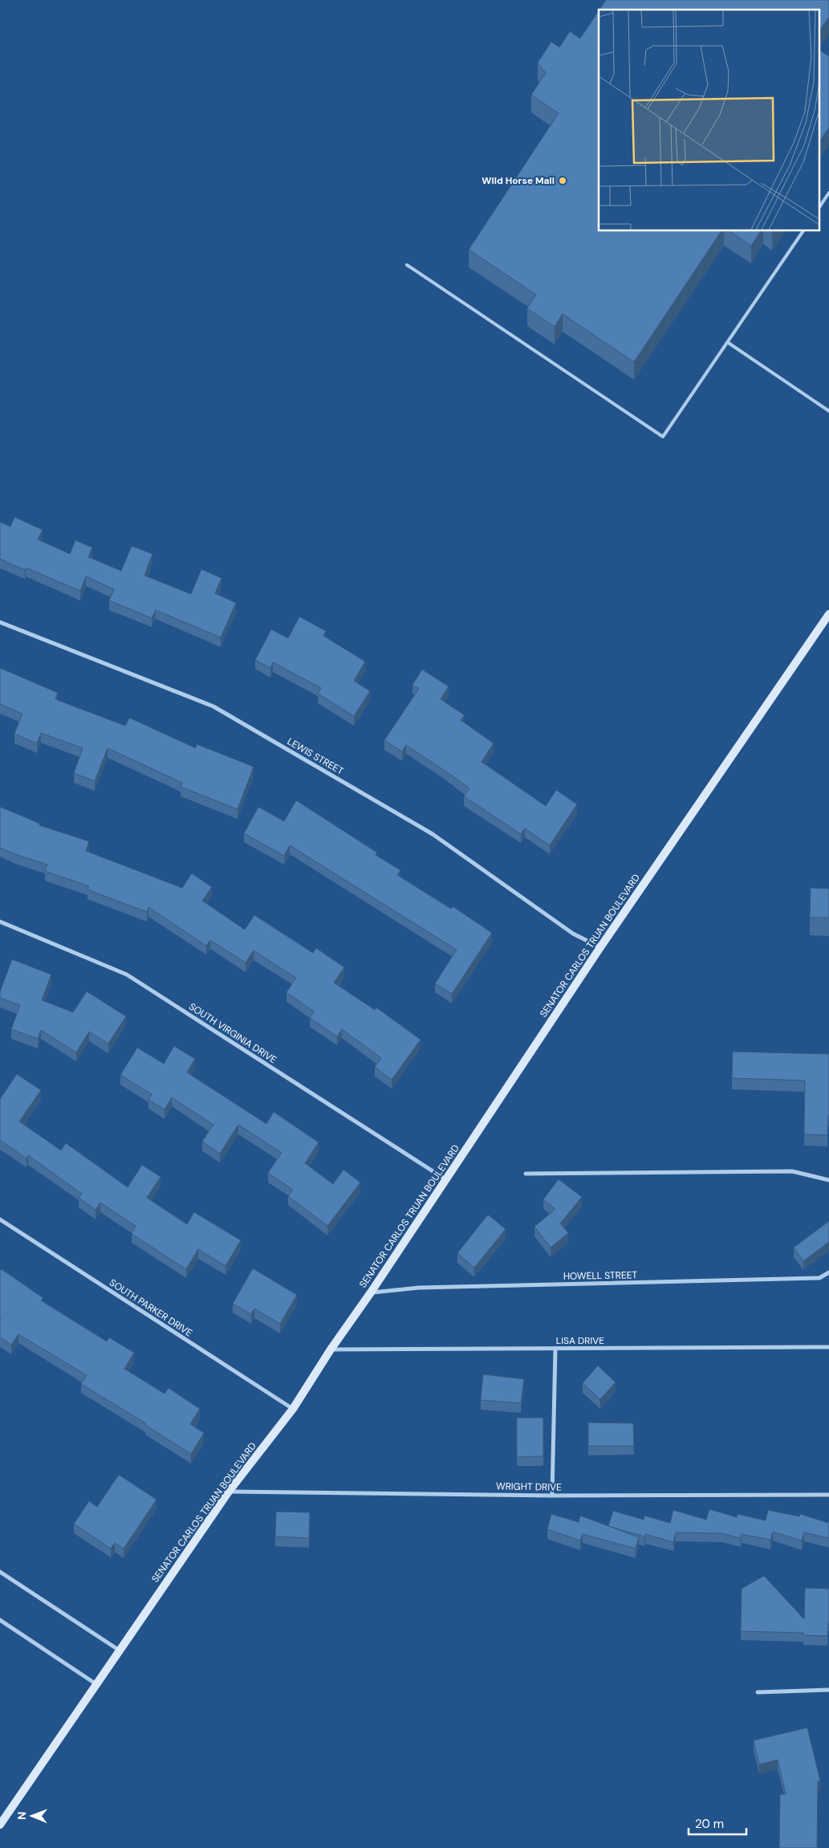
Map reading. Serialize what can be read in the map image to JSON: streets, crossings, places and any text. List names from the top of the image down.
{
  "streets": {
    "main road": ["SENATOR CARLOS TRUAN BOULEVARD"],
    "street": [
      "LEWIS STREET",
      "SOUTH VIRGINIA DRIVE",
      "HOWELL STREET",
      "SOUTH PARKER DRIVE",
      "LISA DRIVE",
      "WRIGHT DRIVE"
    ]
  },
  "crossings": [
    ["LEWIS STREET", "SENATOR CARLOS TRUAN BOULEVARD"],
    ["SENATOR CARLOS TRUAN BOULEVARD", "SOUTH VIRGINIA DRIVE"],
    ["SENATOR CARLOS TRUAN BOULEVARD", "HOWELL STREET"],
    ["SENATOR CARLOS TRUAN BOULEVARD", "SOUTH PARKER DRIVE"],
    ["SENATOR CARLOS TRUAN BOULEVARD", "LISA DRIVE"],
    ["SENATOR CARLOS TRUAN BOULEVARD", "WRIGHT DRIVE"]
  ],
  "places": ["Wild Horse Mall"],
  "scale_bar": "20 m",
  "north": "left"
}
